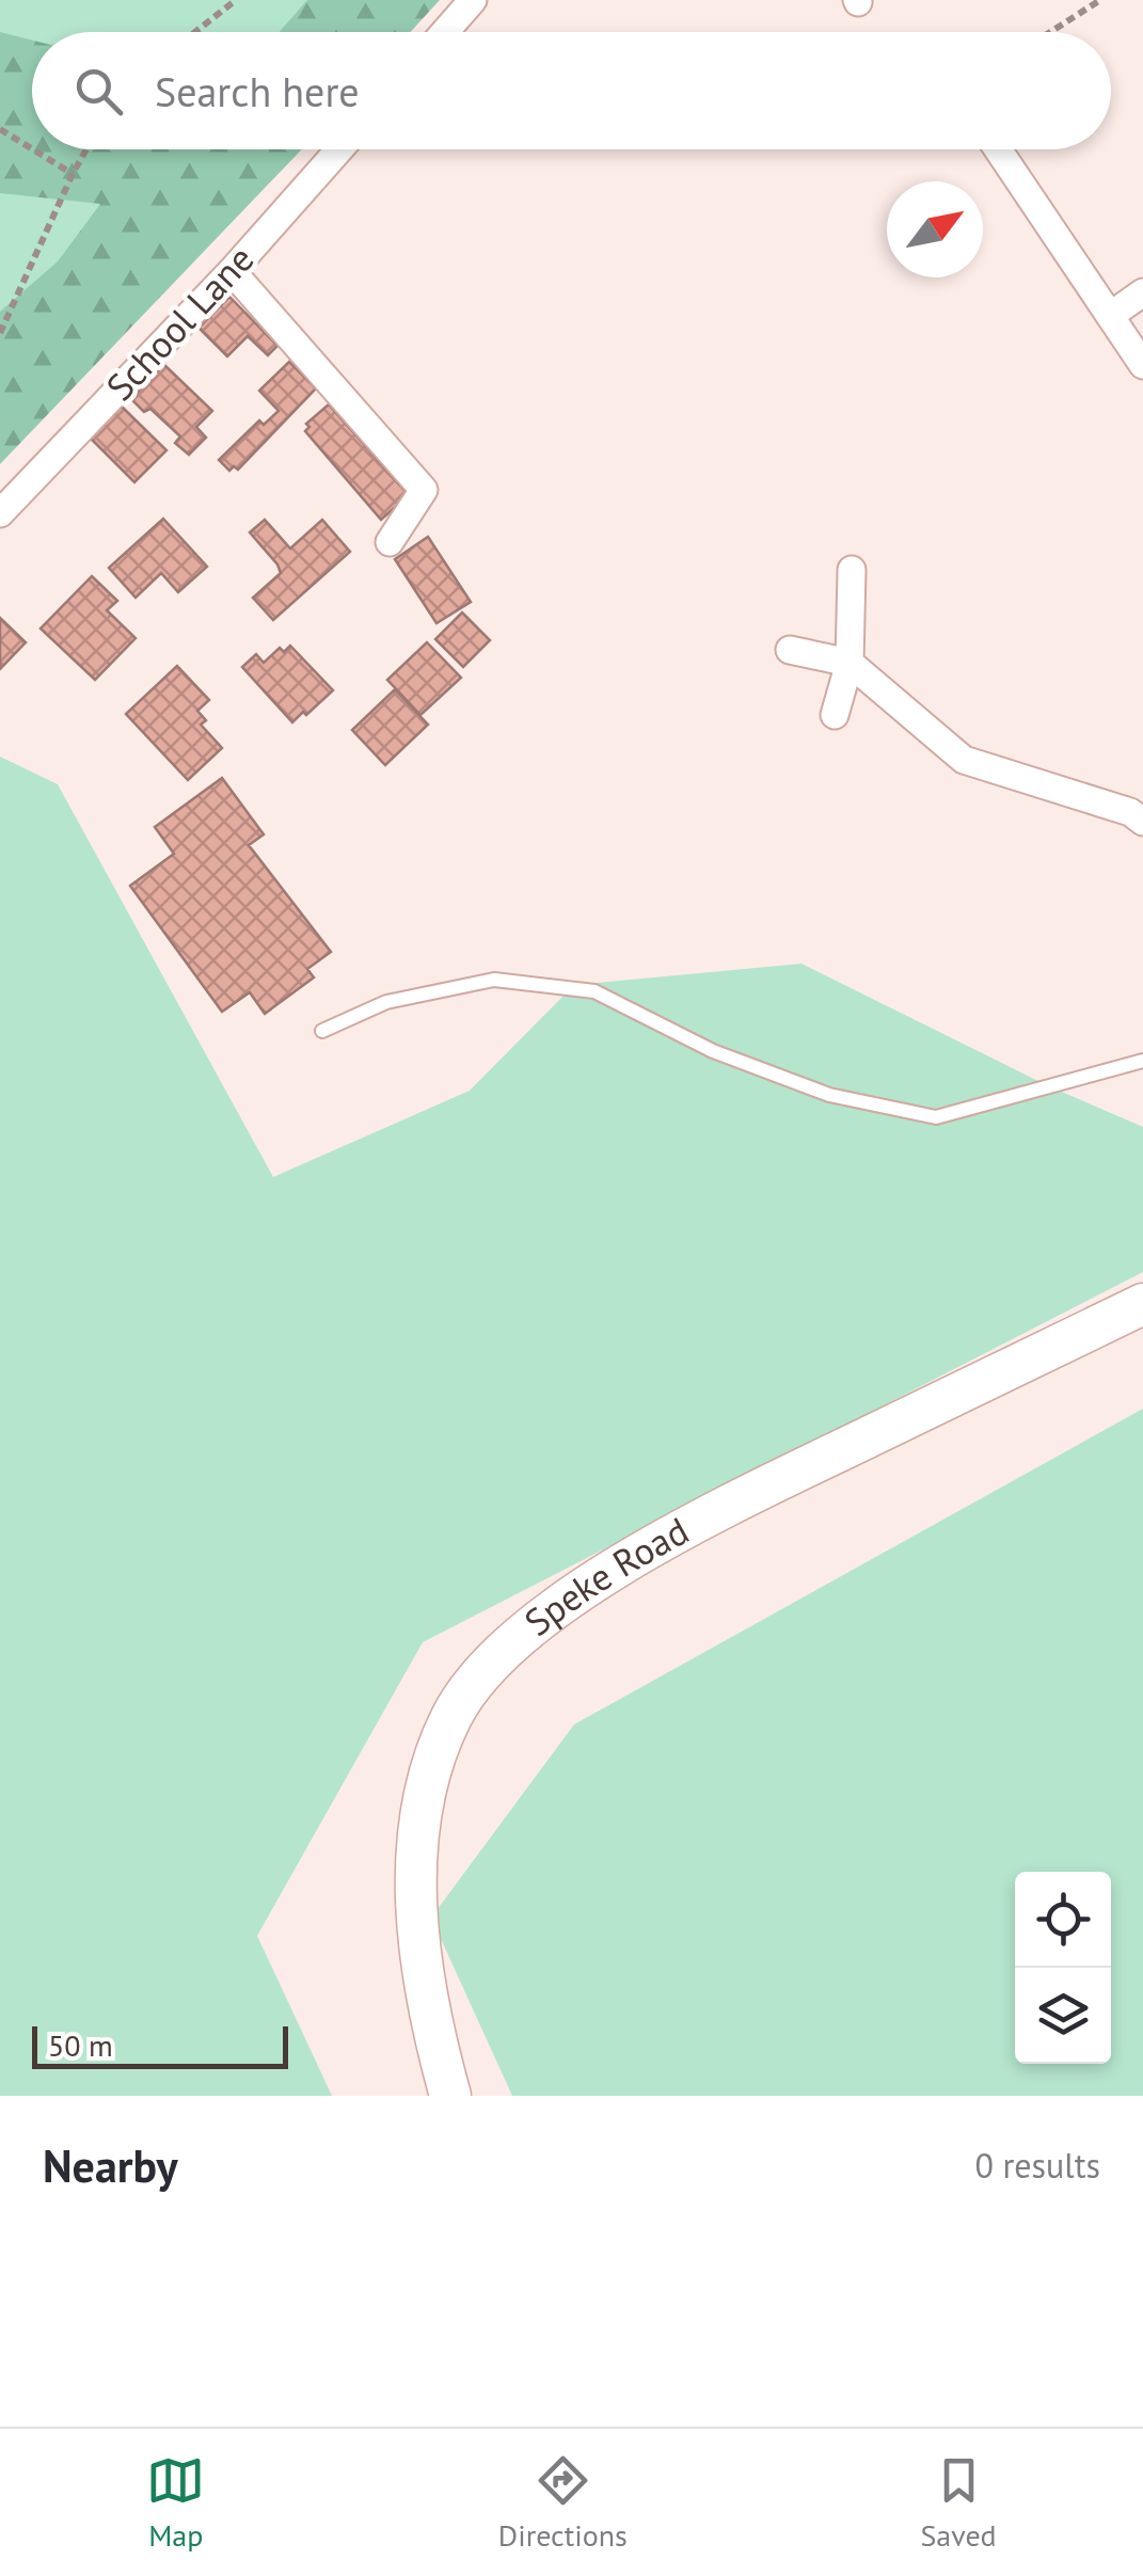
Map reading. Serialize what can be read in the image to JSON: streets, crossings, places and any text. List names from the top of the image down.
{
  "streets": {
    "street": ["School Lane", "Speke Road"]
  },
  "scale_bar": "50 m",
  "north": "top right",
  "page": {
    "search": "Search here",
    "scale": "50 m",
    "heading": ["Nearby", "0 results"],
    "nav": ["Map", "Directions", "Saved"]
  }
}
